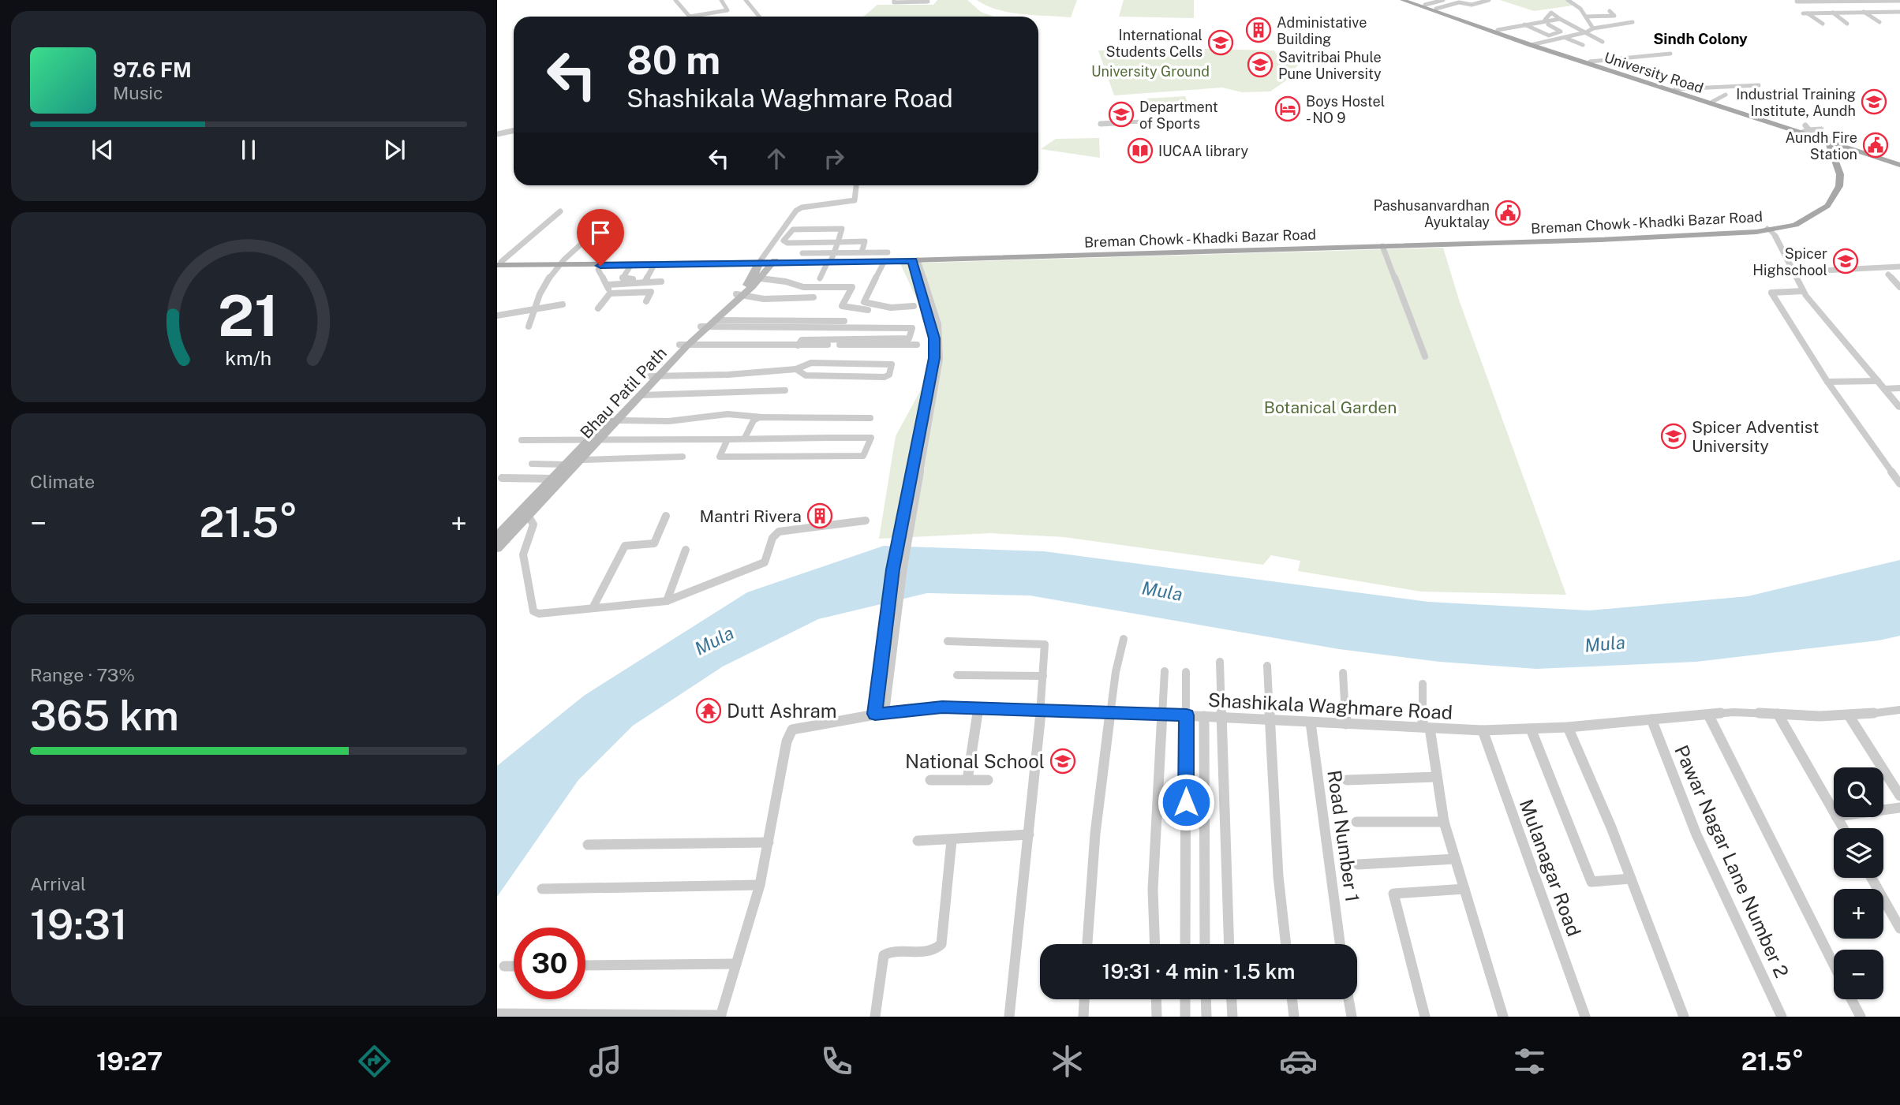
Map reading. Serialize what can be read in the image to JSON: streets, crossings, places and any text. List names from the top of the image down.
{
  "streets": {
    "main road": ["University Road", "Breman Chowk - Khadki Bazar Road", "Bhau Patil Path"],
    "street": [
      "Shashikala Waghmare Road",
      "Road Number 1",
      "Pawar Nagar Lane Number 2",
      "Mulanagar Road"
    ]
  },
  "crossings": [
    ["Breman Chowk - Khadki Bazar Road", "Bhau Patil Path"],
    ["Shashikala Waghmare Road", "Road Number 1"],
    ["Shashikala Waghmare Road", "Pawar Nagar Lane Number 2"],
    ["Shashikala Waghmare Road", "Mulanagar Road"]
  ],
  "districts": ["Sindh Colony"],
  "water": ["Mula"],
  "parks": ["University Ground", "Botanical Garden"],
  "places": {
    "building": ["Administative Building", "Mantri Rivera"],
    "school or university": [
      "International Students Cells",
      "Savitribai Phule Pune University",
      "Industrial Training Institute, Aundh",
      "Department of Sports",
      "Spicer Highschool",
      "Spicer Adventist University",
      "National School"
    ],
    "hotel": ["Boys Hostel - NO 9"],
    "public building": ["Aundh Fire Station", "Pashusanvardhan Ayuktalay"],
    "library": ["IUCAA library"],
    "temple": ["Dutt Ashram"]
  },
  "page": {
    "turn": ["80 m", "Shashikala Waghmare Road"],
    "song": ["97.6 FM", "Music"],
    "tile": [
      "Climate",
      ["Range · 73%", "365 km"],
      ["Arrival", "19:31"]
    ],
    "heat": ["−", "21.5°", "+"],
    "map_buttons": ["+", "−"],
    "limit": "30",
    "trip": "19:31 · 4 min · 1.5 km",
    "tabs": ["19:27", "21.5°"],
    "gauge": ["21", "km/h"]
  }
}
